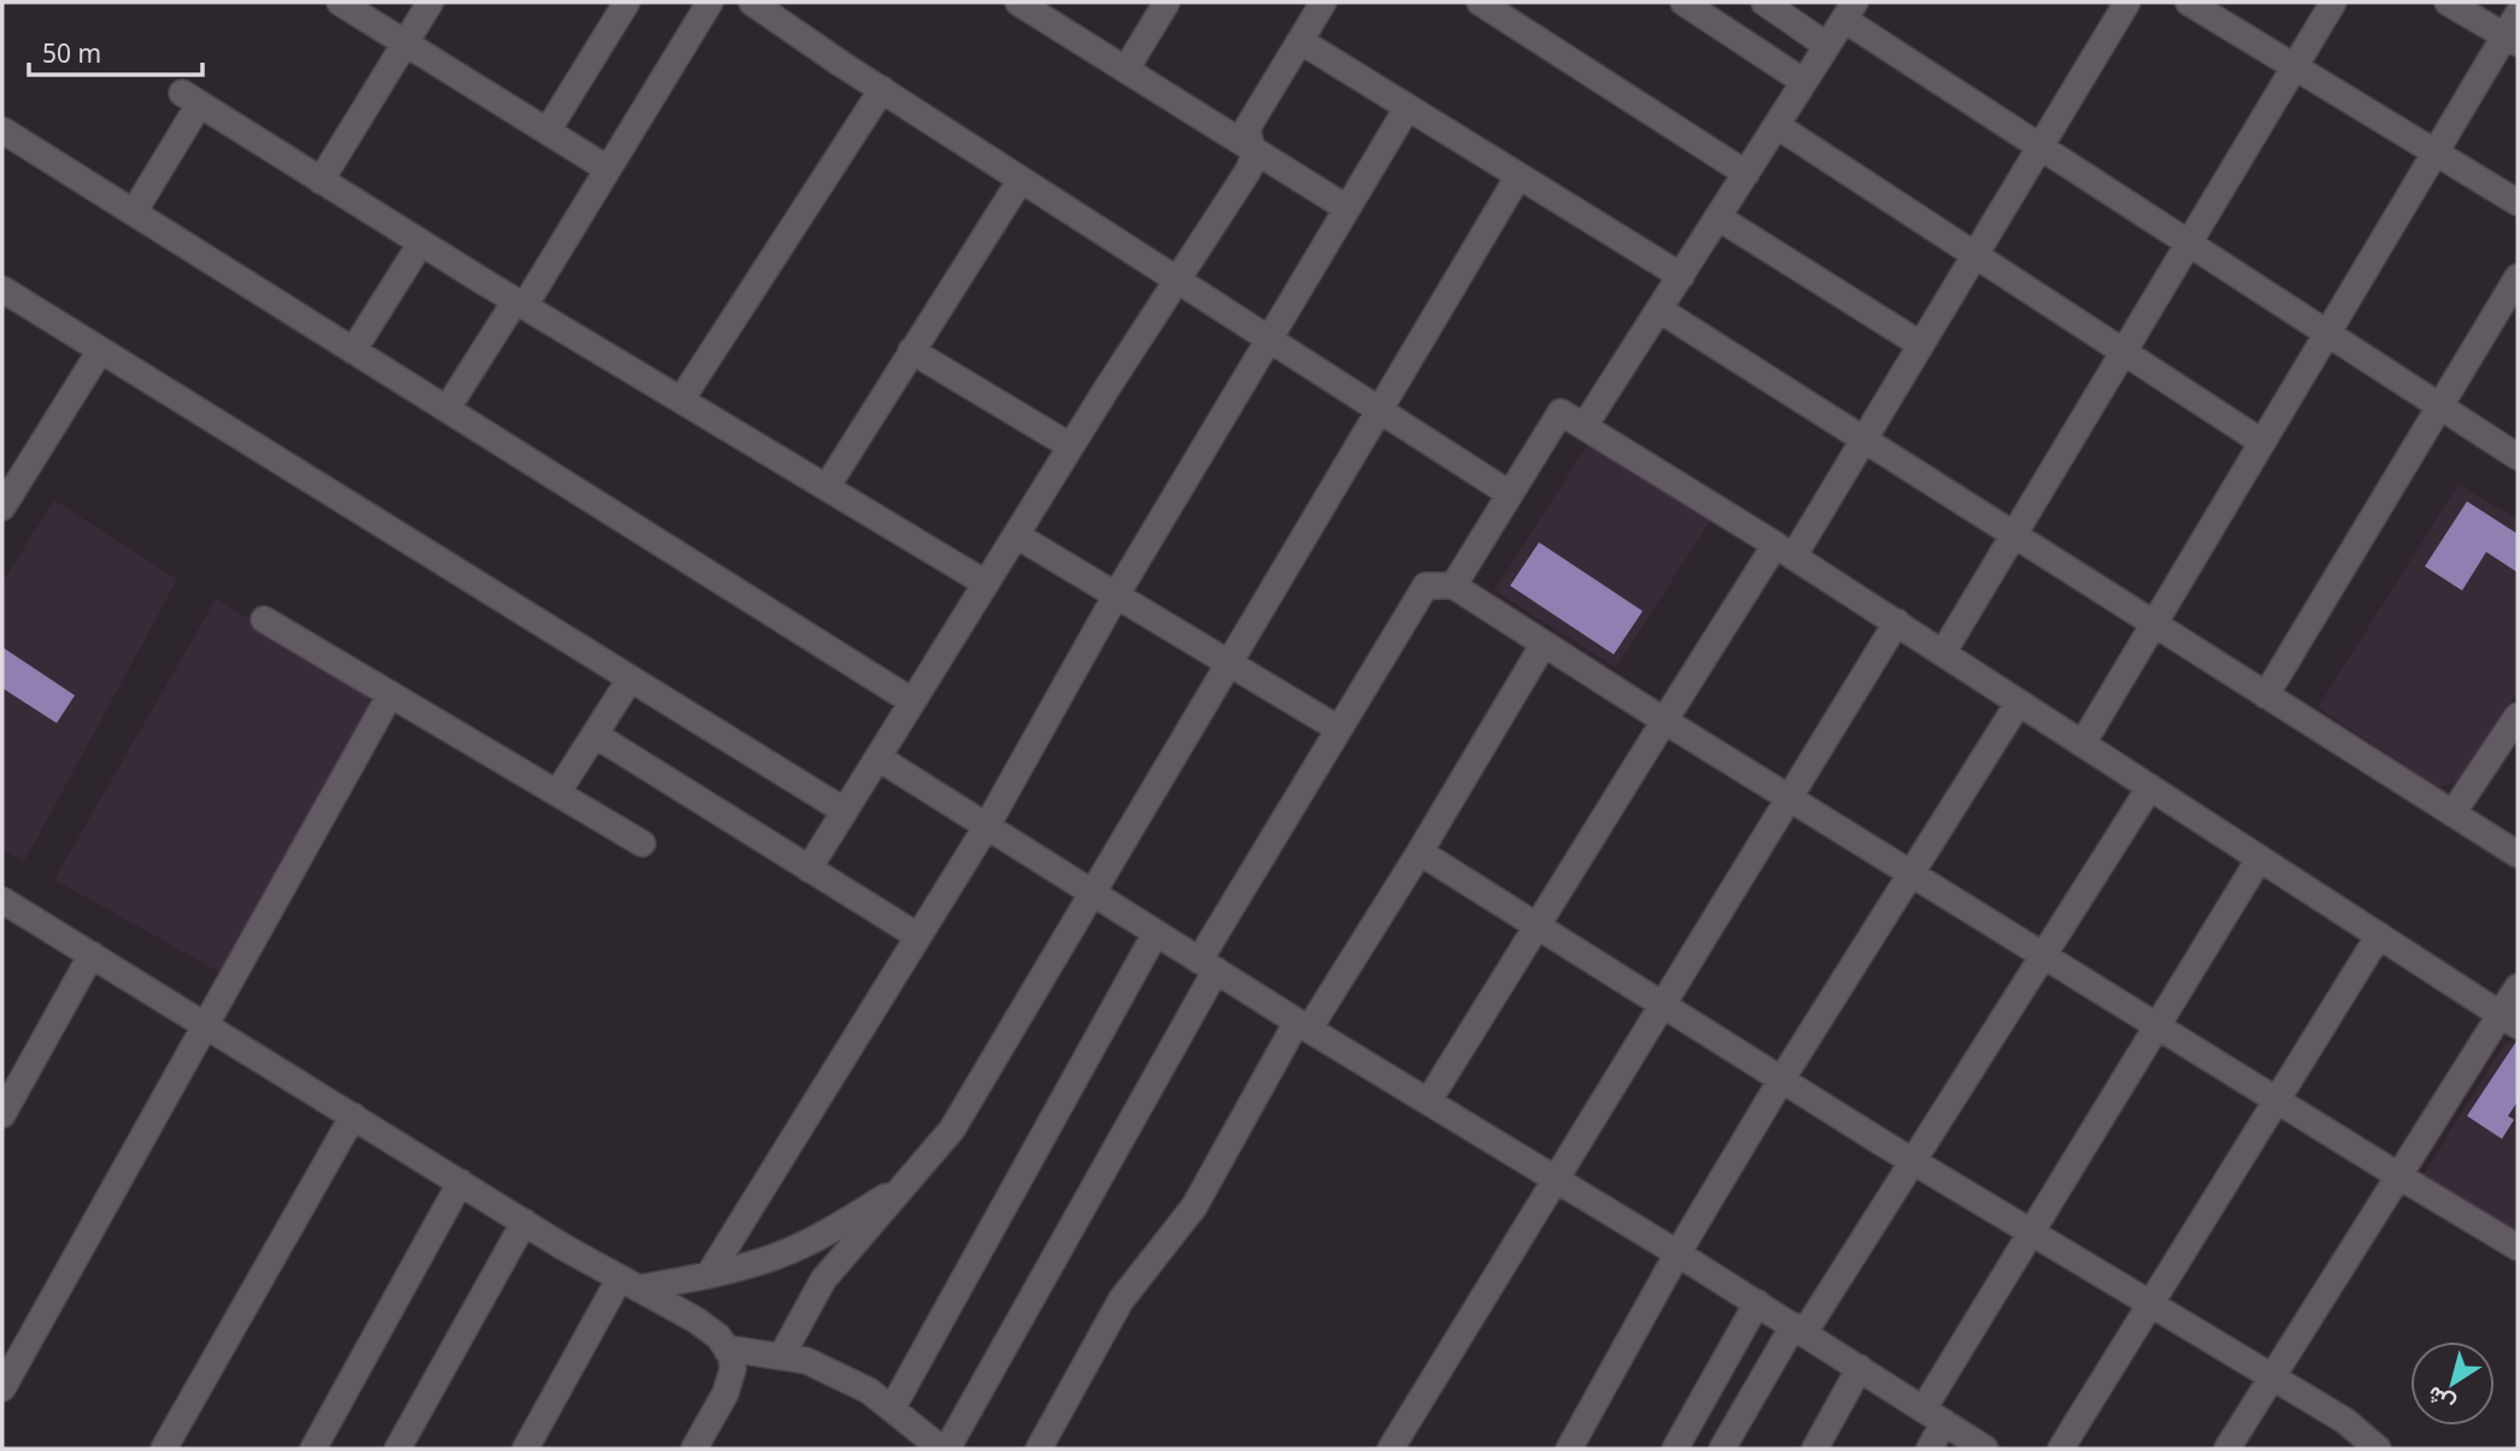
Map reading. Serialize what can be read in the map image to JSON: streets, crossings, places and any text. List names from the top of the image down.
{
  "scale_bar": "50 m",
  "north": "bottom left"
}
